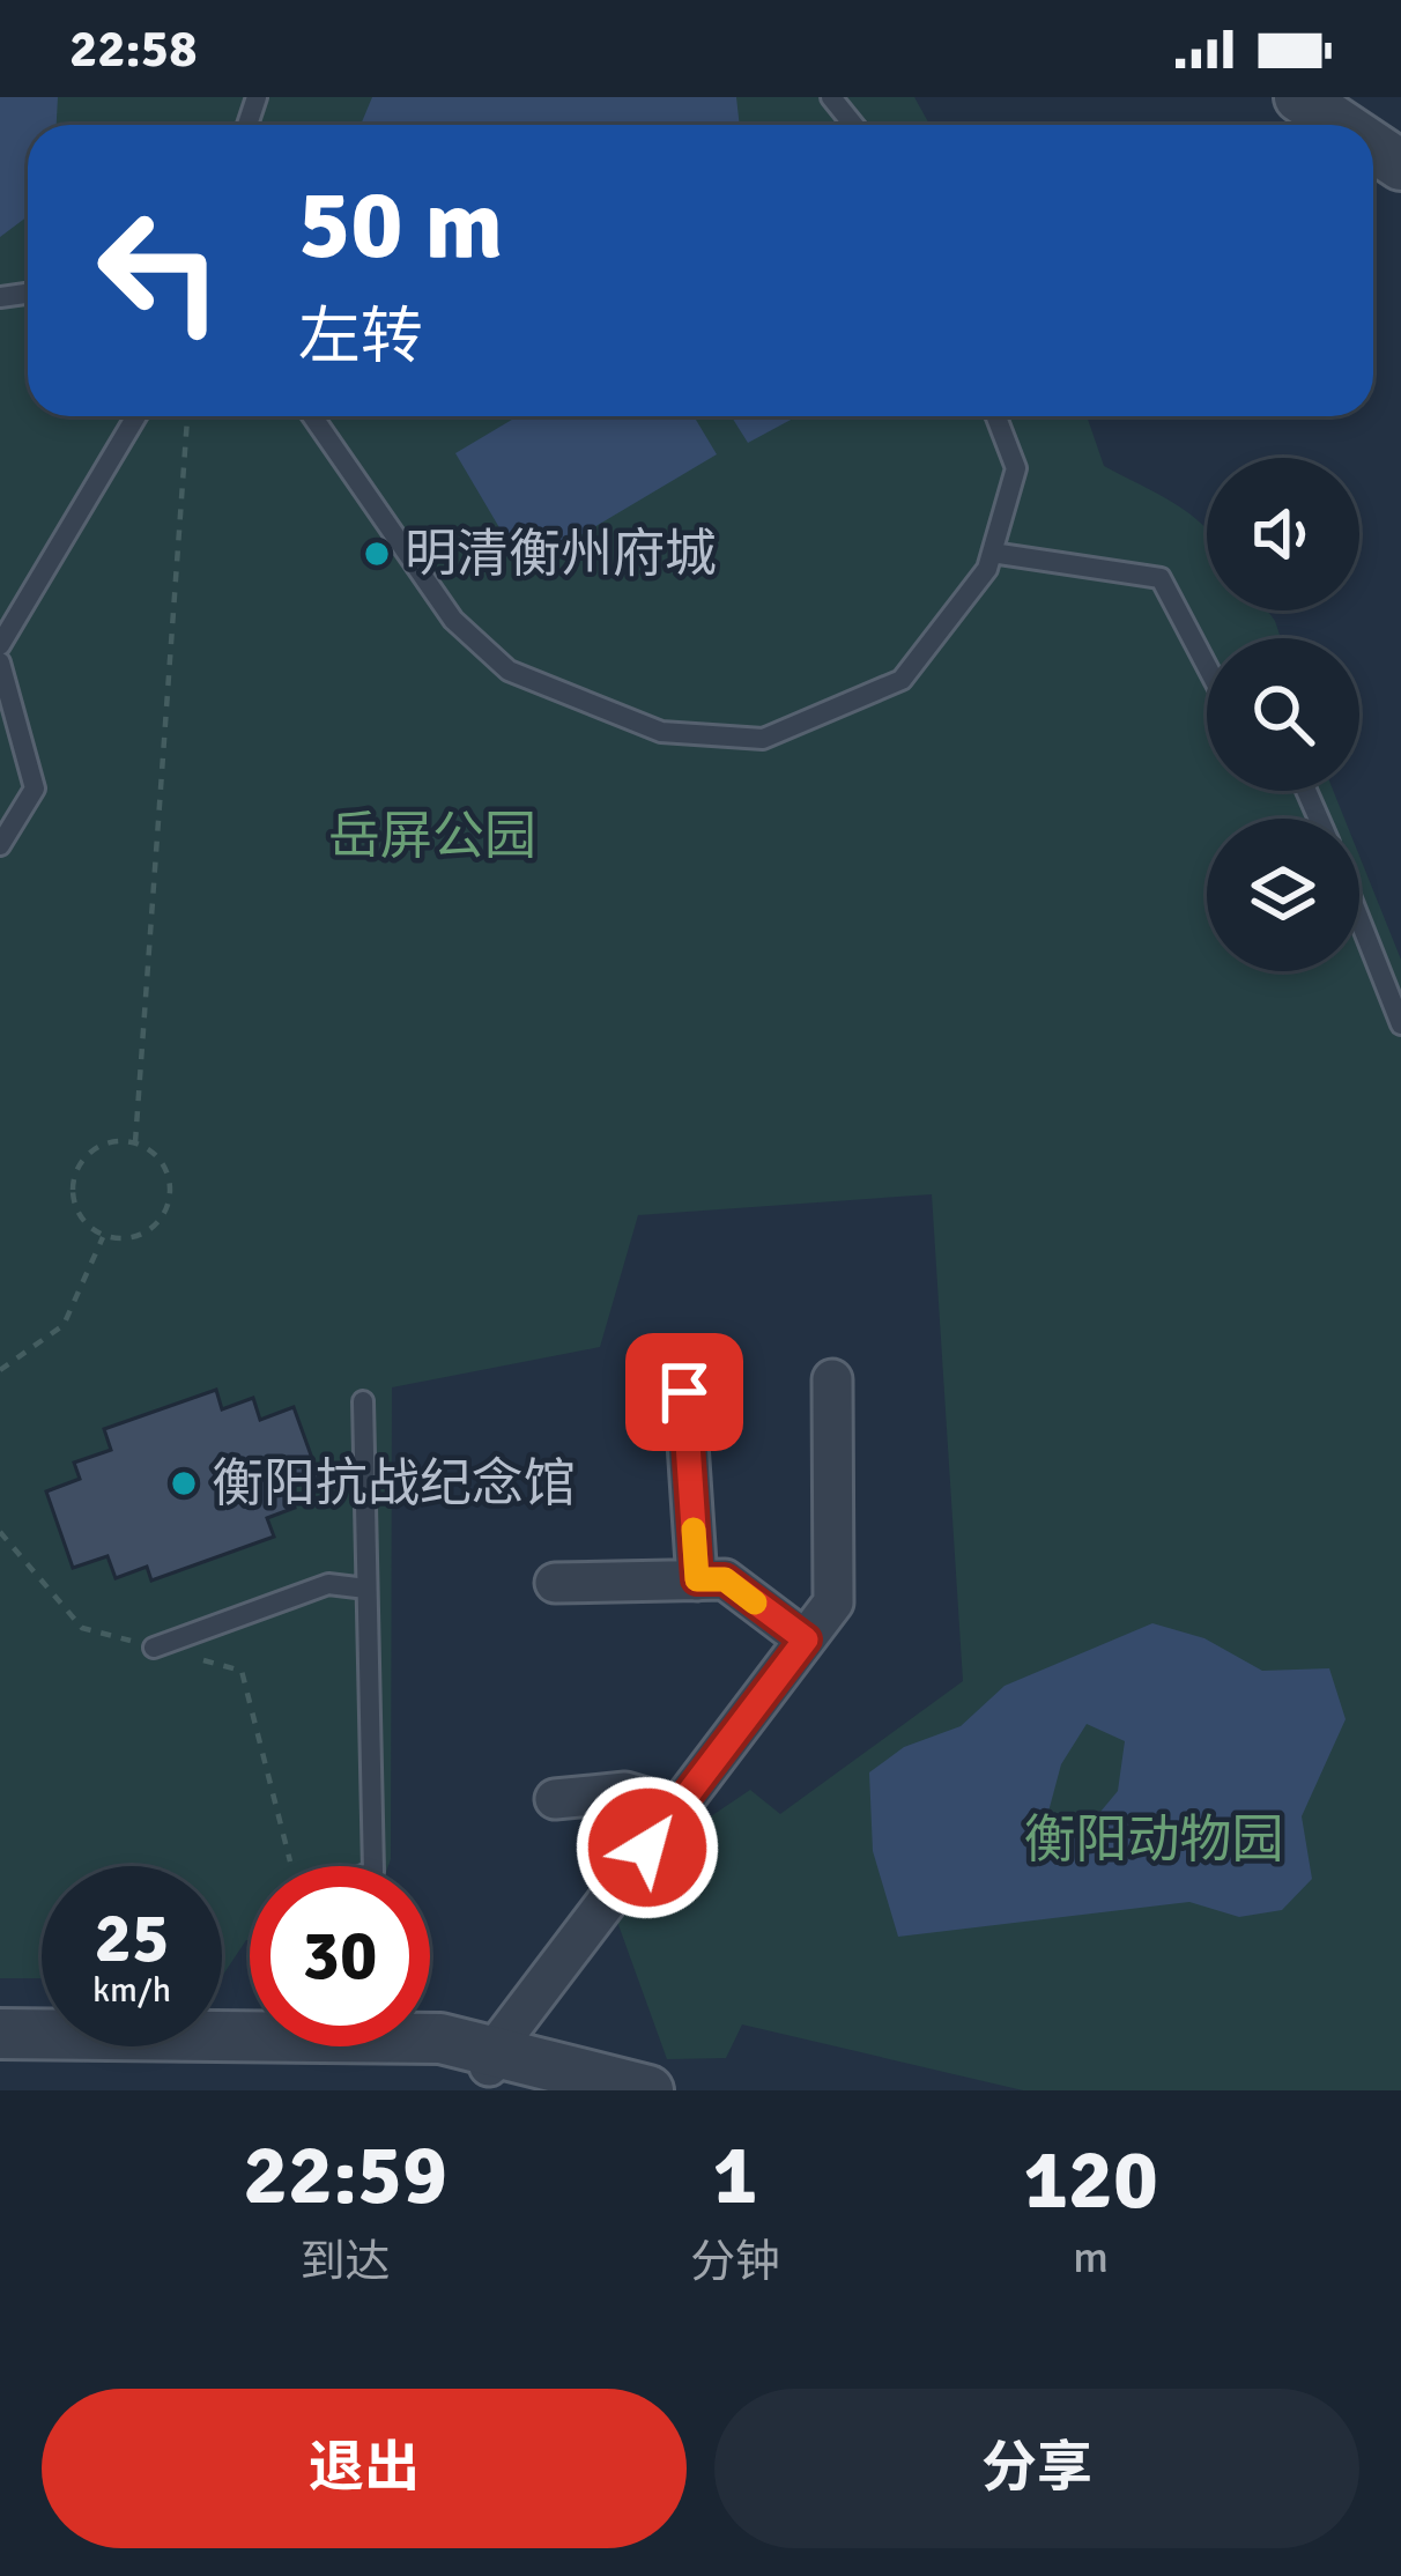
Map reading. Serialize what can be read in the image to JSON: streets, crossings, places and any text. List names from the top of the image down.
{
  "parks": ["岳屏公园", "衡阳动物园"],
  "places": ["明清衡州府城", "衡阳抗战纪念馆"],
  "page": {
    "status": "22:58",
    "turn": ["50 m", "左转"],
    "speed": "25 km/h",
    "limit": "30",
    "eta": [
      "22:59",
      "到达",
      "1",
      "分钟",
      "120",
      "m"
    ],
    "buttons": ["退出", "分享"]
  }
}
